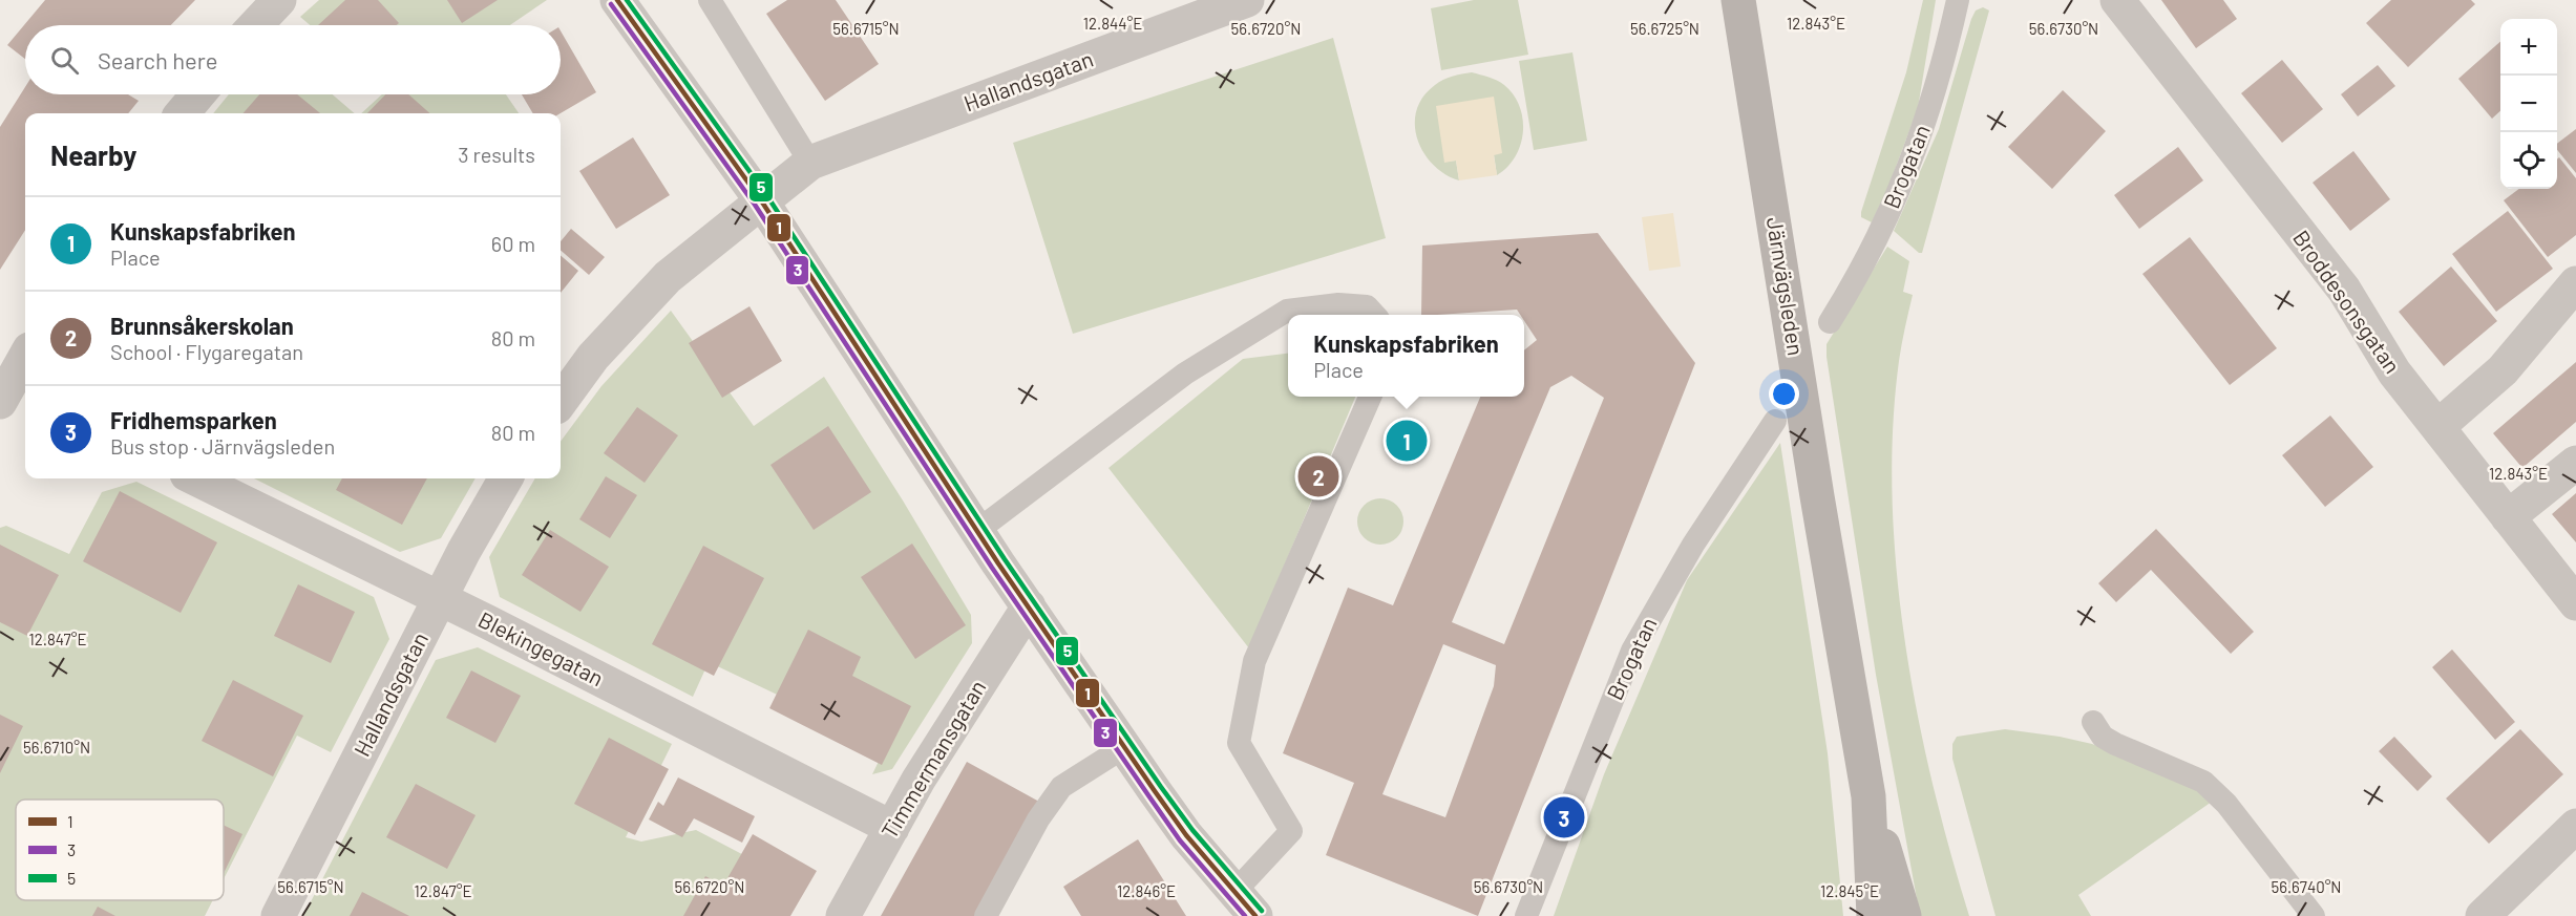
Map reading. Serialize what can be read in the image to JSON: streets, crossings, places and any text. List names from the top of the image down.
{
  "streets": {
    "main road": ["Järnvägsleden"],
    "street": [
      "Hallandsgatan",
      "Broddesonsgatan",
      "Blekingegatan",
      "Timmermansgatan"
    ],
    "lane": ["Brogatan"]
  },
  "crossings": [
    ["Hallandsgatan", "Blekingegatan"],
    ["Blekingegatan", "Timmermansgatan"]
  ],
  "lines": ["transit line 1", "transit line 5", "transit line 3"],
  "legend": ["1", "3", "5"],
  "page": {
    "map_buttons": ["+", "−"],
    "search": "Search here",
    "heading": ["Nearby", "3 results"],
    "list": [
      {
        "mark": "1",
        "name": "Kunskapsfabriken",
        "note": "Place",
        "value": "60 m"
      },
      {
        "mark": "2",
        "name": "Brunnsåkerskolan",
        "note": "School · Flygaregatan",
        "value": "80 m"
      },
      {
        "mark": "3",
        "name": "Fridhemsparken",
        "note": "Bus stop · Järnvägsleden",
        "value": "80 m"
      }
    ],
    "popup": ["Kunskapsfabriken", "Place"],
    "pins": ["1", "2", "3"]
  },
  "coordinates": [
    "12.843°E",
    "12.844°E",
    "56.6715°N",
    "56.6720°N",
    "56.6725°N",
    "56.6730°N",
    "12.847°E",
    "56.6710°N",
    "56.6740°N",
    "12.846°E",
    "12.845°E"
  ]
}
